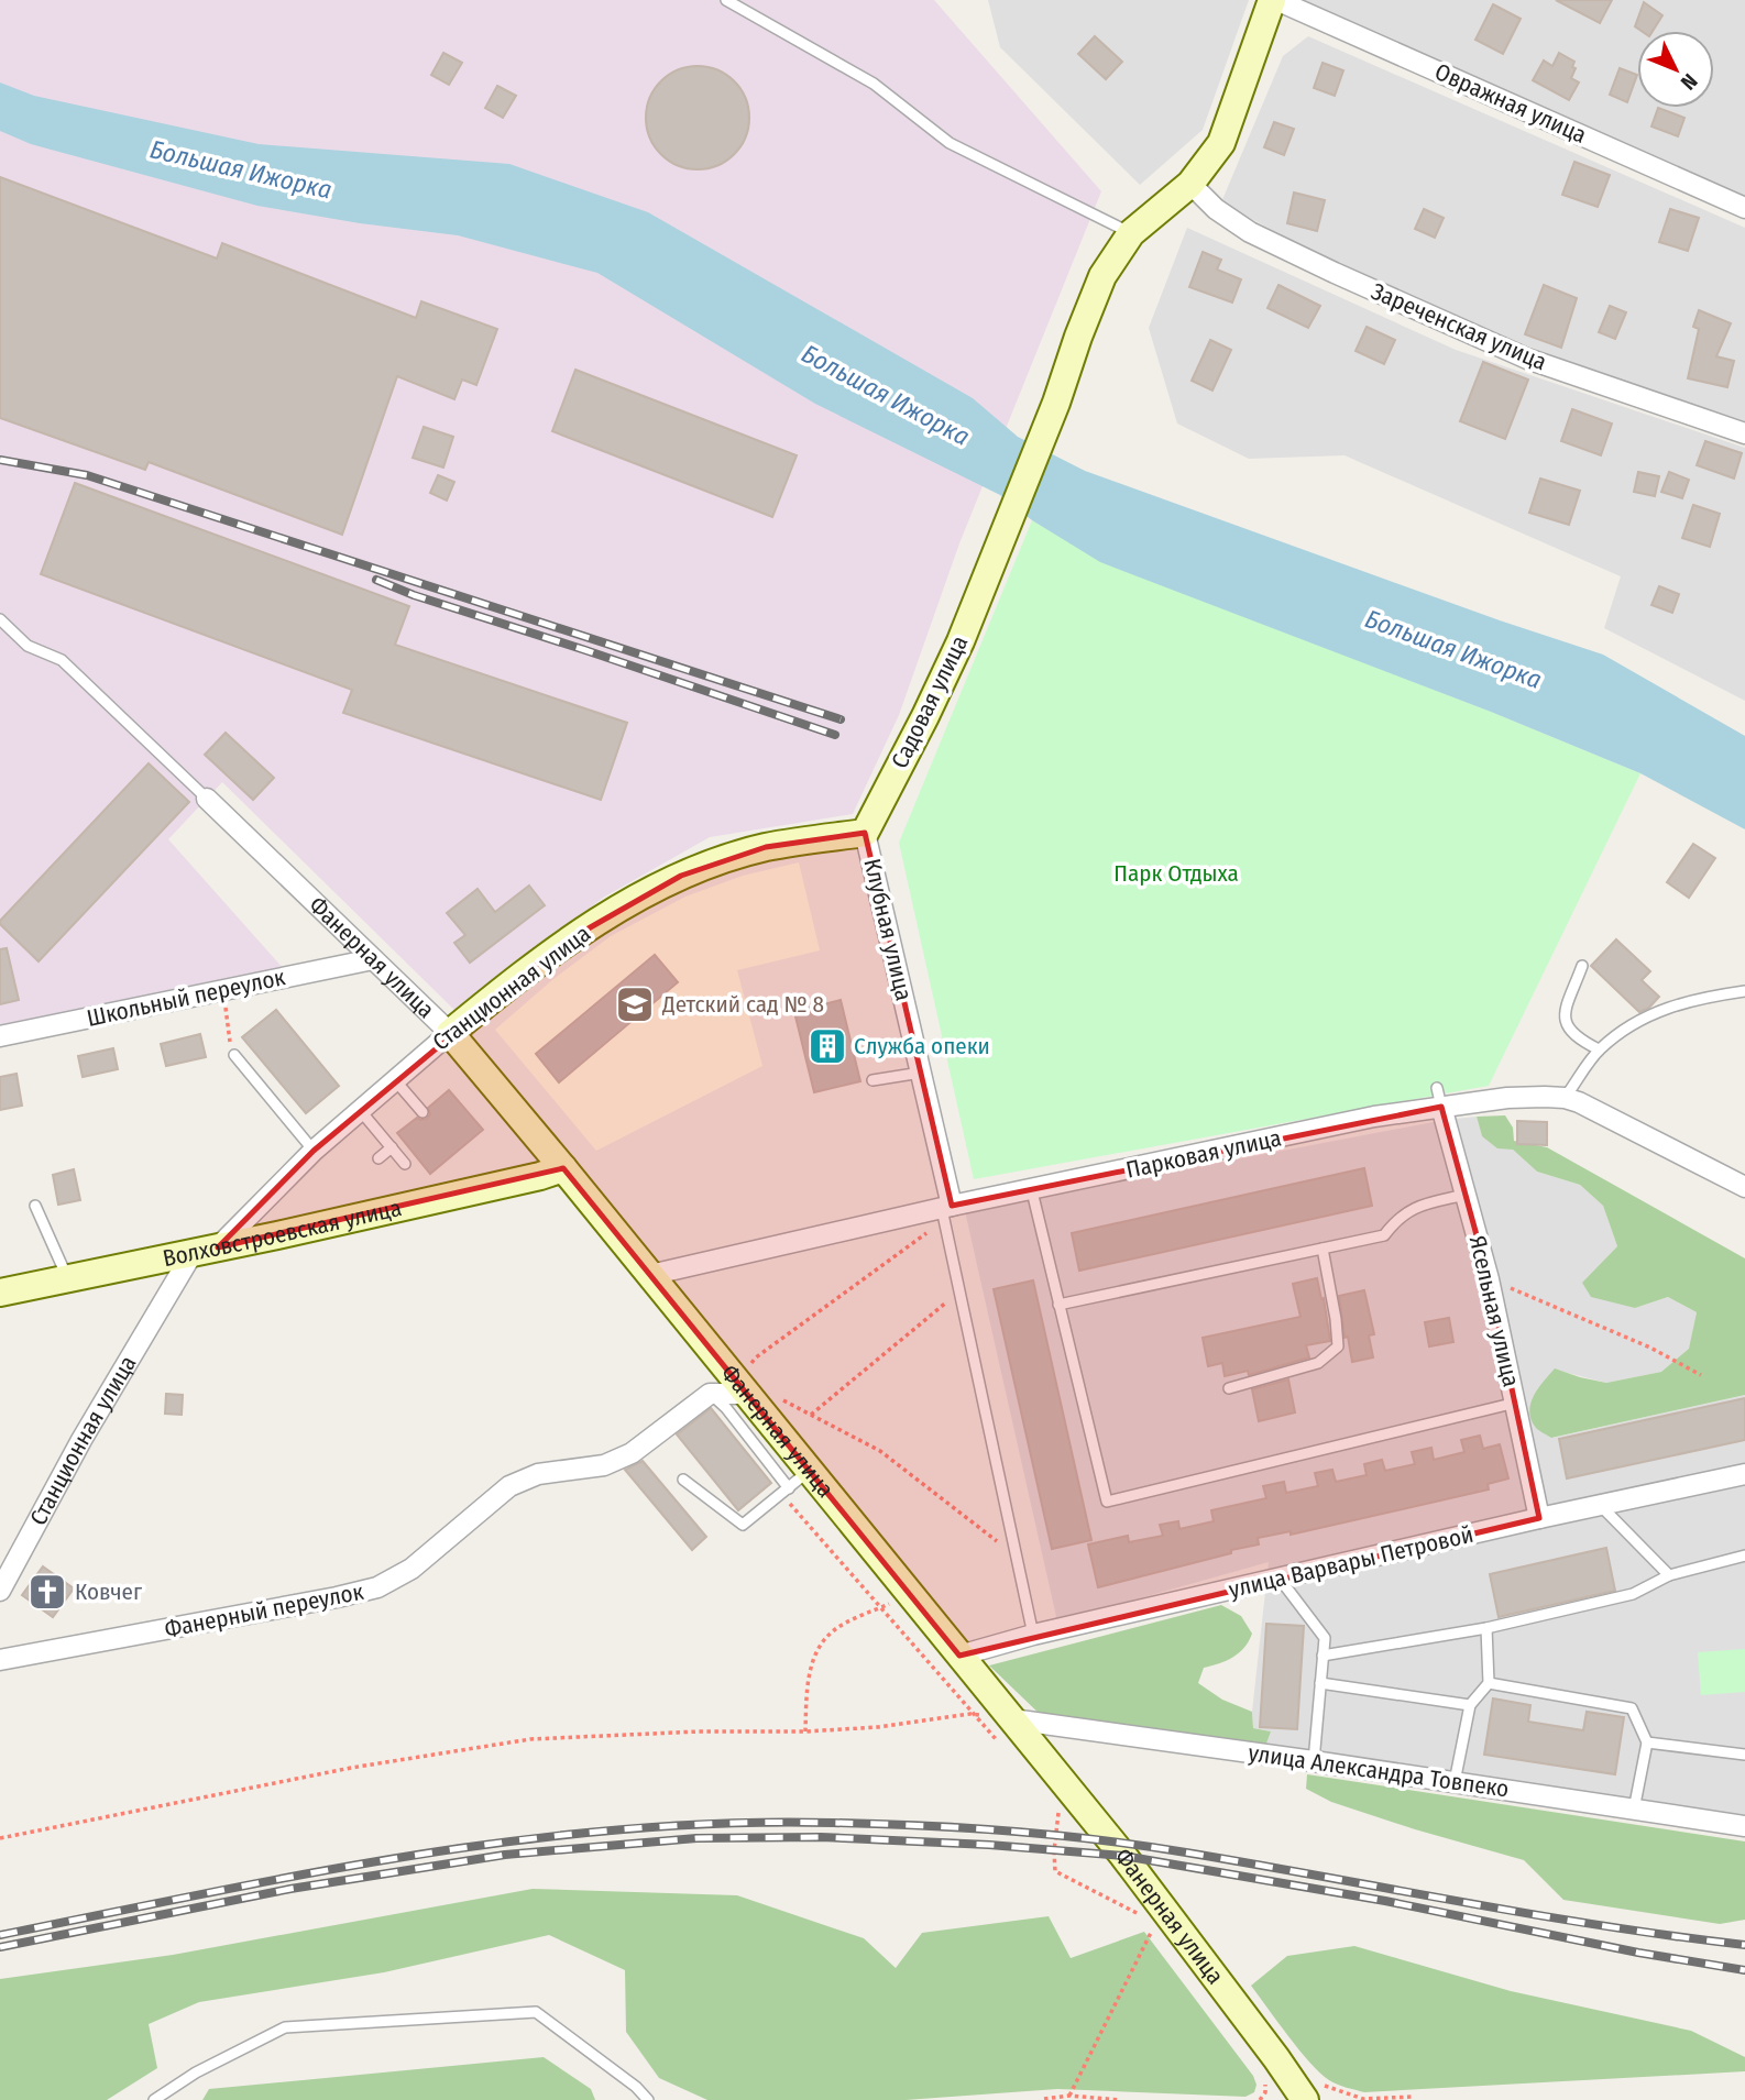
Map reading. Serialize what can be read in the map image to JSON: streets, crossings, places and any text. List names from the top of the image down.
{
  "streets": {
    "street": [
      "Овражная улица",
      "Зареченская улица",
      "Садовая улица",
      "Клубная улица",
      "Фанерная улица",
      "Станционная улица",
      "Школьный переулок",
      "Парковая улица",
      "Волховстроевская улица",
      "Ясельная улица",
      "улица Варвары Петровой",
      "Фанерный переулок",
      "улица Александра Товпеко"
    ]
  },
  "crossings": [
    ["Садовая улица", "Клубная улица"],
    ["Садовая улица", "Станционная улица"],
    ["Клубная улица", "Станционная улица"],
    ["Клубная улица", "Парковая улица"],
    ["Фанерная улица", "Станционная улица"],
    ["Фанерная улица", "Школьный переулок"],
    ["Фанерная улица", "Парковая улица"],
    ["Фанерная улица", "Волховстроевская улица"],
    ["Фанерная улица", "улица Варвары Петровой"],
    ["Фанерная улица", "Фанерный переулок"],
    ["Фанерная улица", "улица Александра Товпеко"],
    ["Станционная улица", "Волховстроевская улица"],
    ["Парковая улица", "Ясельная улица"],
    ["Ясельная улица", "улица Варвары Петровой"]
  ],
  "water": ["Большая Ижорка"],
  "parks": ["Парк Отдыха"],
  "places": {
    "school or university": ["Детский сад № 8"],
    "building": ["Служба опеки"],
    "church": ["Ковчег"]
  },
  "north": "bottom right"
}
